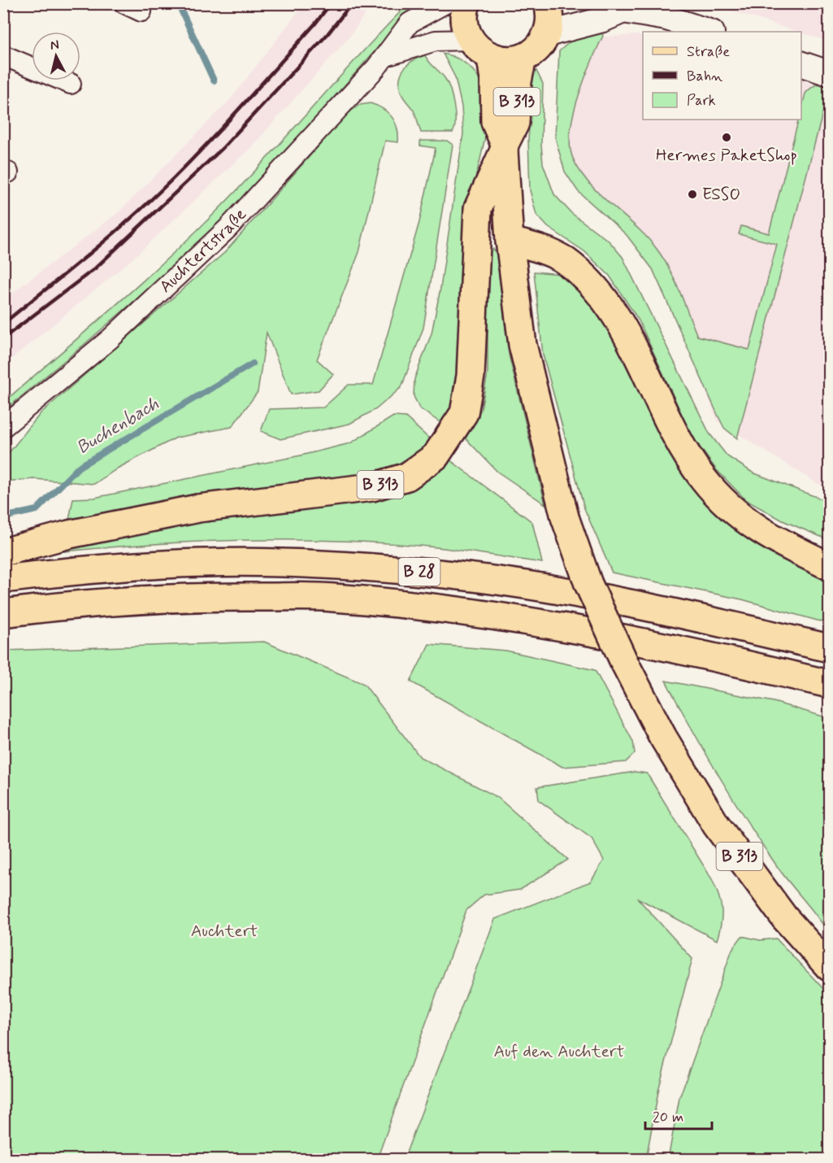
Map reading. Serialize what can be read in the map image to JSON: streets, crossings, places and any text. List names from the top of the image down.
{
  "streets": {
    "main road": ["B 313", "B 28"],
    "street": ["Auchtertstraße"]
  },
  "water": ["Buchenbach"],
  "parks": ["Auchtert", "Auf den Auchtert"],
  "places": ["Hermes PaketShop", "ESSO"],
  "legend": ["Straße", "Bahn", "Park"],
  "scale_bar": "20 m",
  "north": "top"
}
